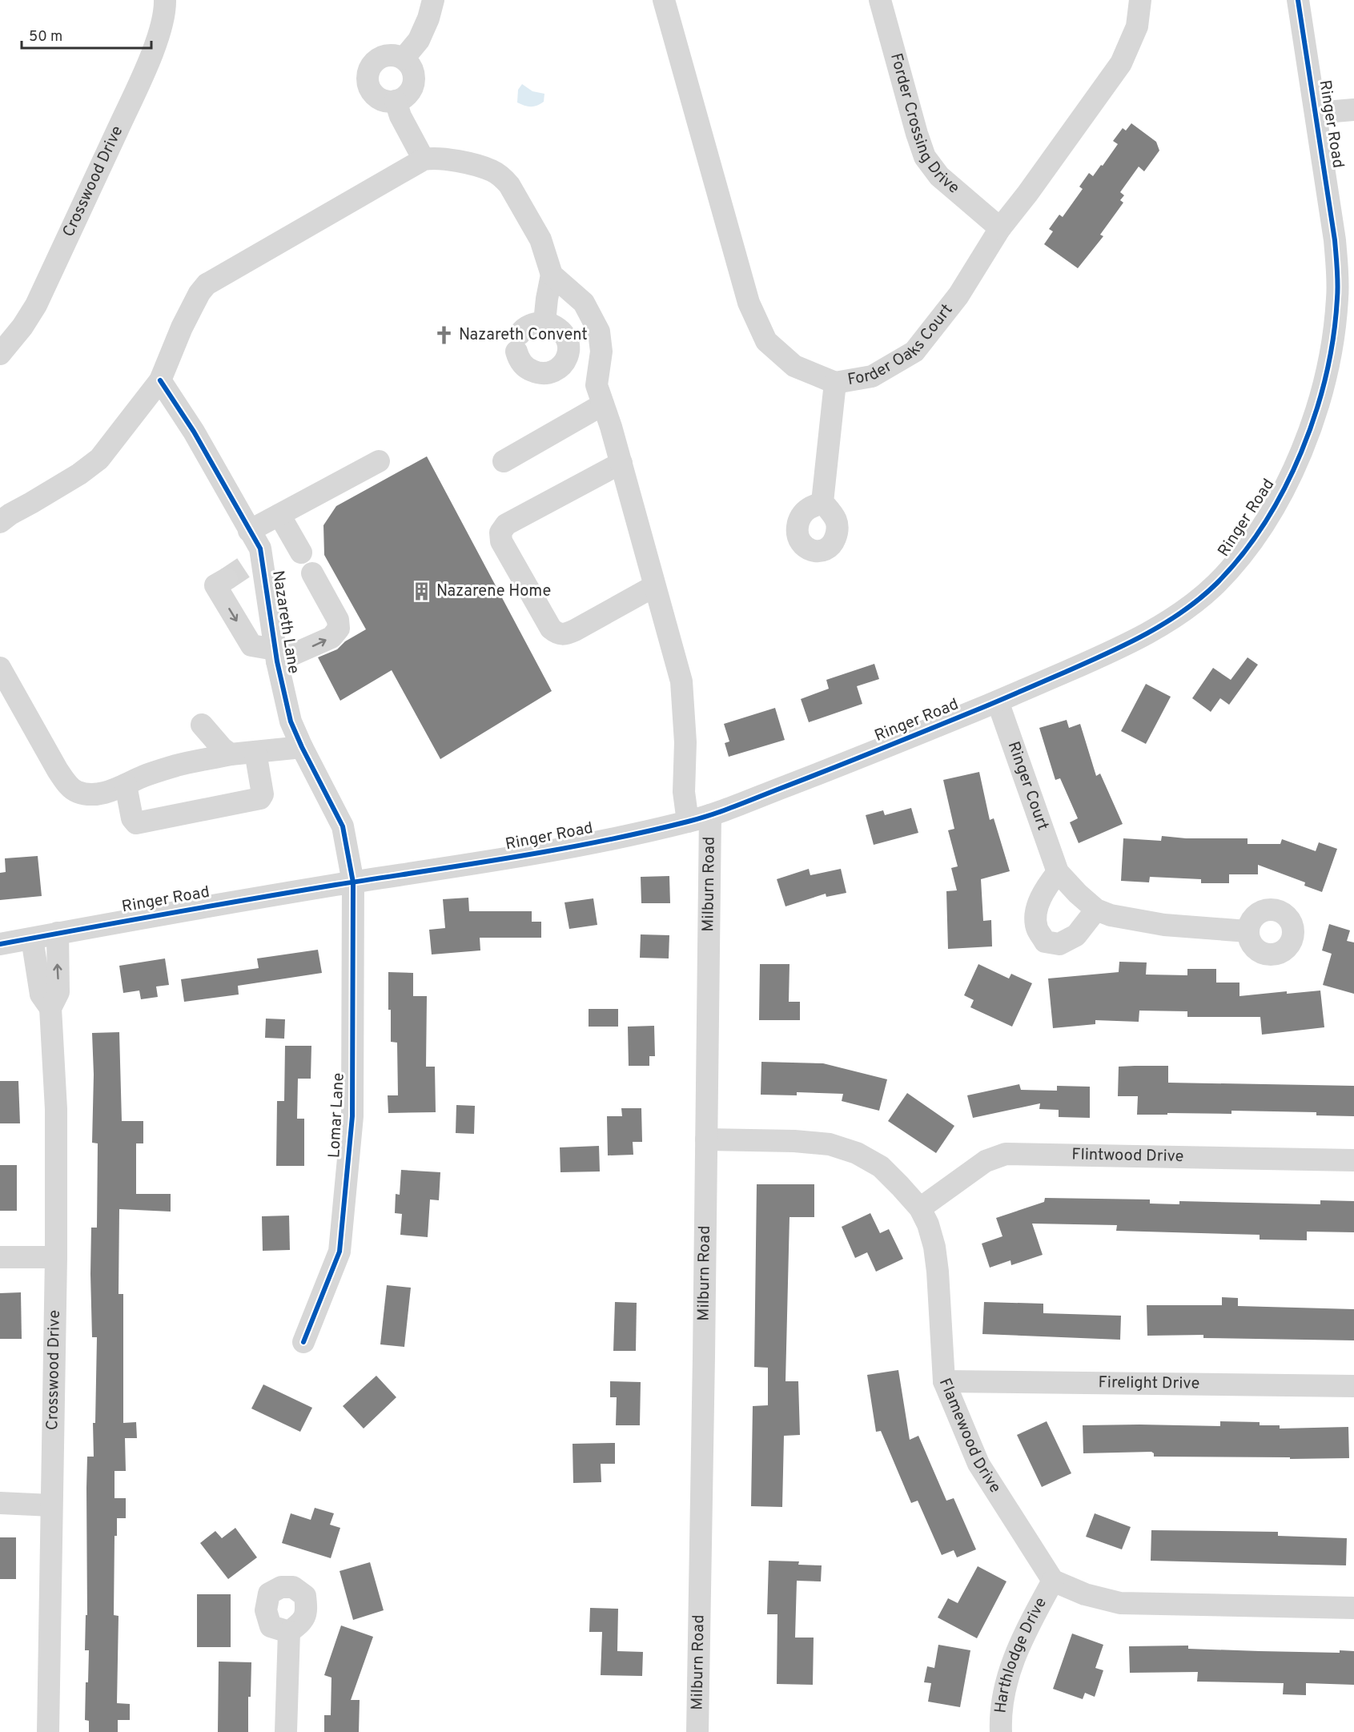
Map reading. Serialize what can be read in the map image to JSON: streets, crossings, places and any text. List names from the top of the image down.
{
  "streets": {
    "street": [
      "Forder Crossing Drive",
      "Ringer Road",
      "Crosswood Drive",
      "Forder Oaks Court",
      "Nazareth Lane",
      "Ringer Court",
      "Milburn Road",
      "Lomar Lane",
      "Flintwood Drive",
      "Firelight Drive",
      "Flamewood Drive",
      "Harthlodge Drive"
    ]
  },
  "crossings": [
    ["Forder Crossing Drive", "Forder Oaks Court"],
    ["Ringer Road", "Crosswood Drive"],
    ["Ringer Road", "Nazareth Lane"],
    ["Ringer Road", "Ringer Court"],
    ["Ringer Road", "Milburn Road"],
    ["Ringer Road", "Lomar Lane"],
    ["Nazareth Lane", "Lomar Lane"],
    ["Milburn Road", "Flamewood Drive"],
    ["Flintwood Drive", "Flamewood Drive"],
    ["Firelight Drive", "Flamewood Drive"],
    ["Flamewood Drive", "Harthlodge Drive"]
  ],
  "places": {
    "church": ["Nazareth Convent"],
    "building": ["Nazarene Home"]
  },
  "scale_bar": "50 m"
}
